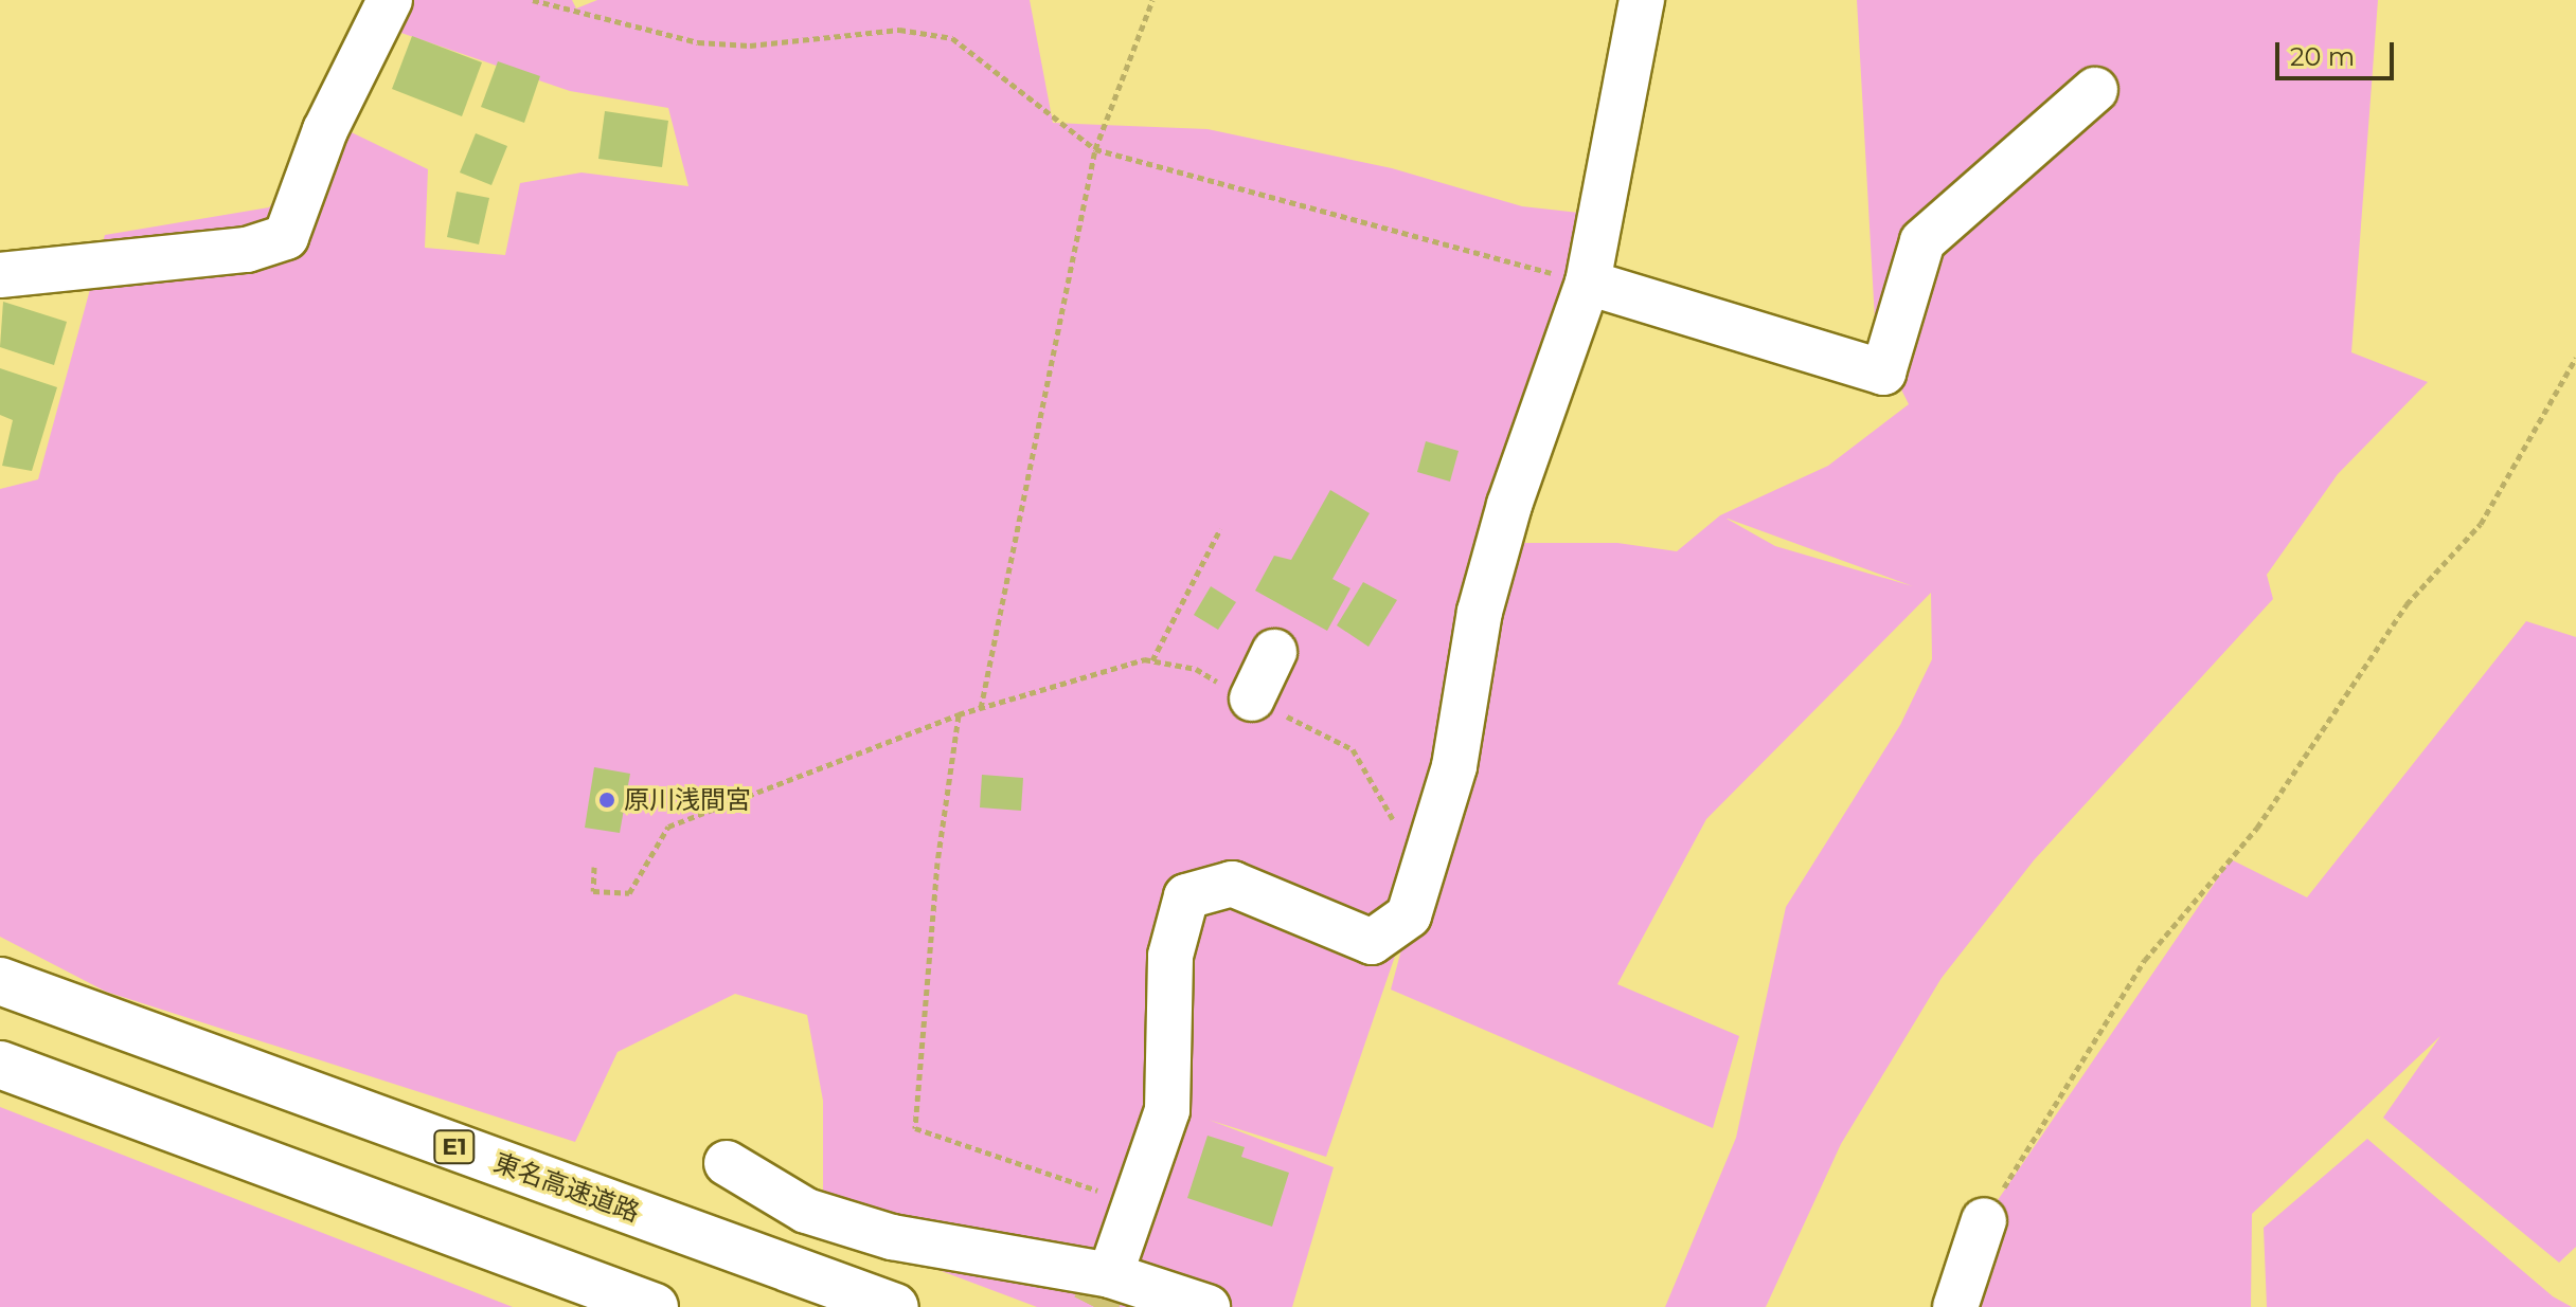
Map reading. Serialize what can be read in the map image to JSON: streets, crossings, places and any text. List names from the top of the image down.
{
  "streets": {
    "highway": ["E1", "東名高速道路"]
  },
  "places": ["原川浅間宮"],
  "scale_bar": "20 m"
}
